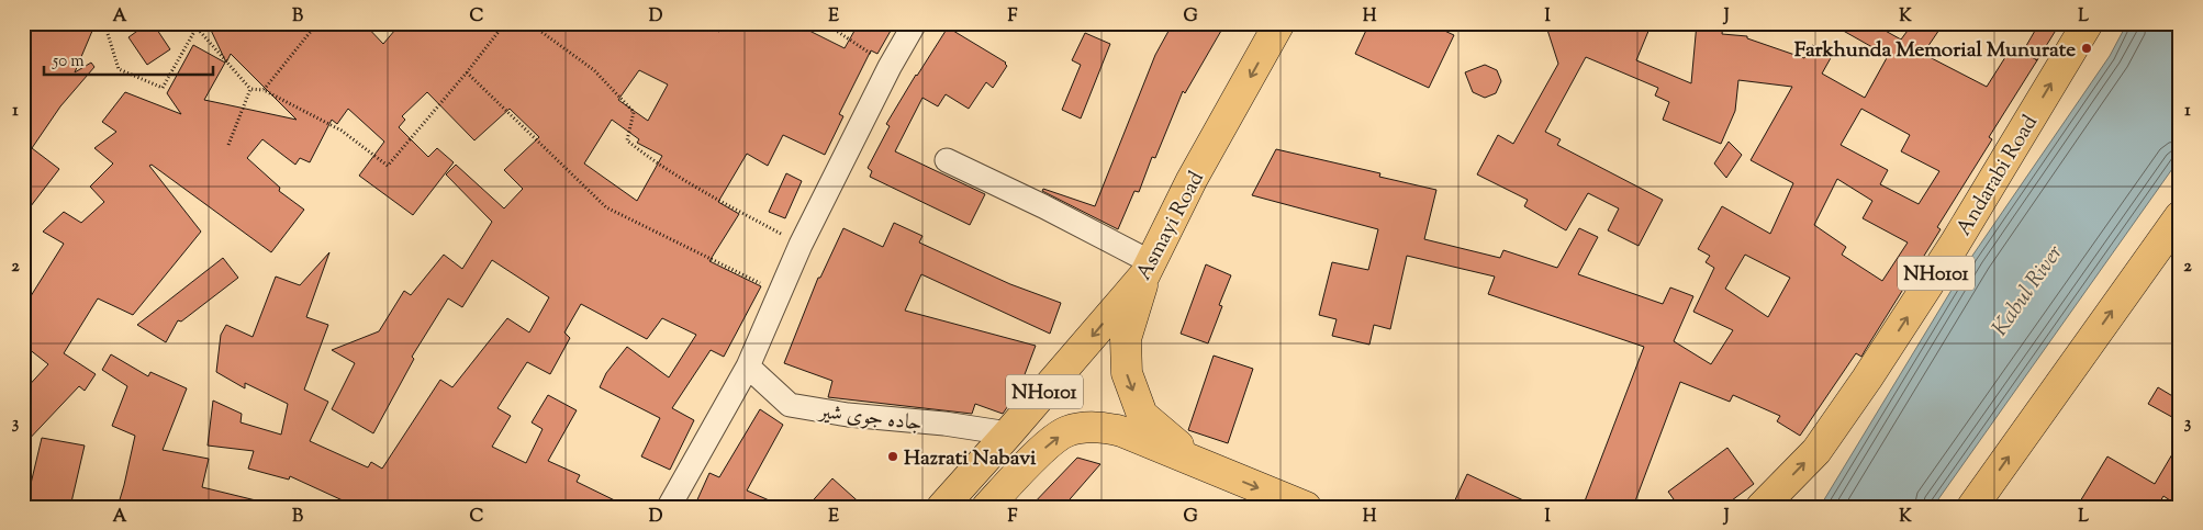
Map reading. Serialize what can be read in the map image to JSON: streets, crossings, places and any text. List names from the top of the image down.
{
  "streets": {
    "main road": ["Andarabi Road", "Asmayi Road", "NH0101"],
    "street": ["جاده جوی شیر"]
  },
  "crossings": [
    ["Asmayi Road", "جاده جوی شیر"]
  ],
  "one_way": ["Asmayi Road"],
  "water": ["Kabul River"],
  "places": ["Farkhunda Memorial Munurate", "Hazrati Nabavi"],
  "scale_bar": "50 m",
  "grid": {
    "columns": [
      "A",
      "B",
      "C",
      "D",
      "E",
      "F",
      "G",
      "H",
      "I",
      "J",
      "K",
      "L"
    ],
    "rows": ["1", "2", "3"]
  }
}
